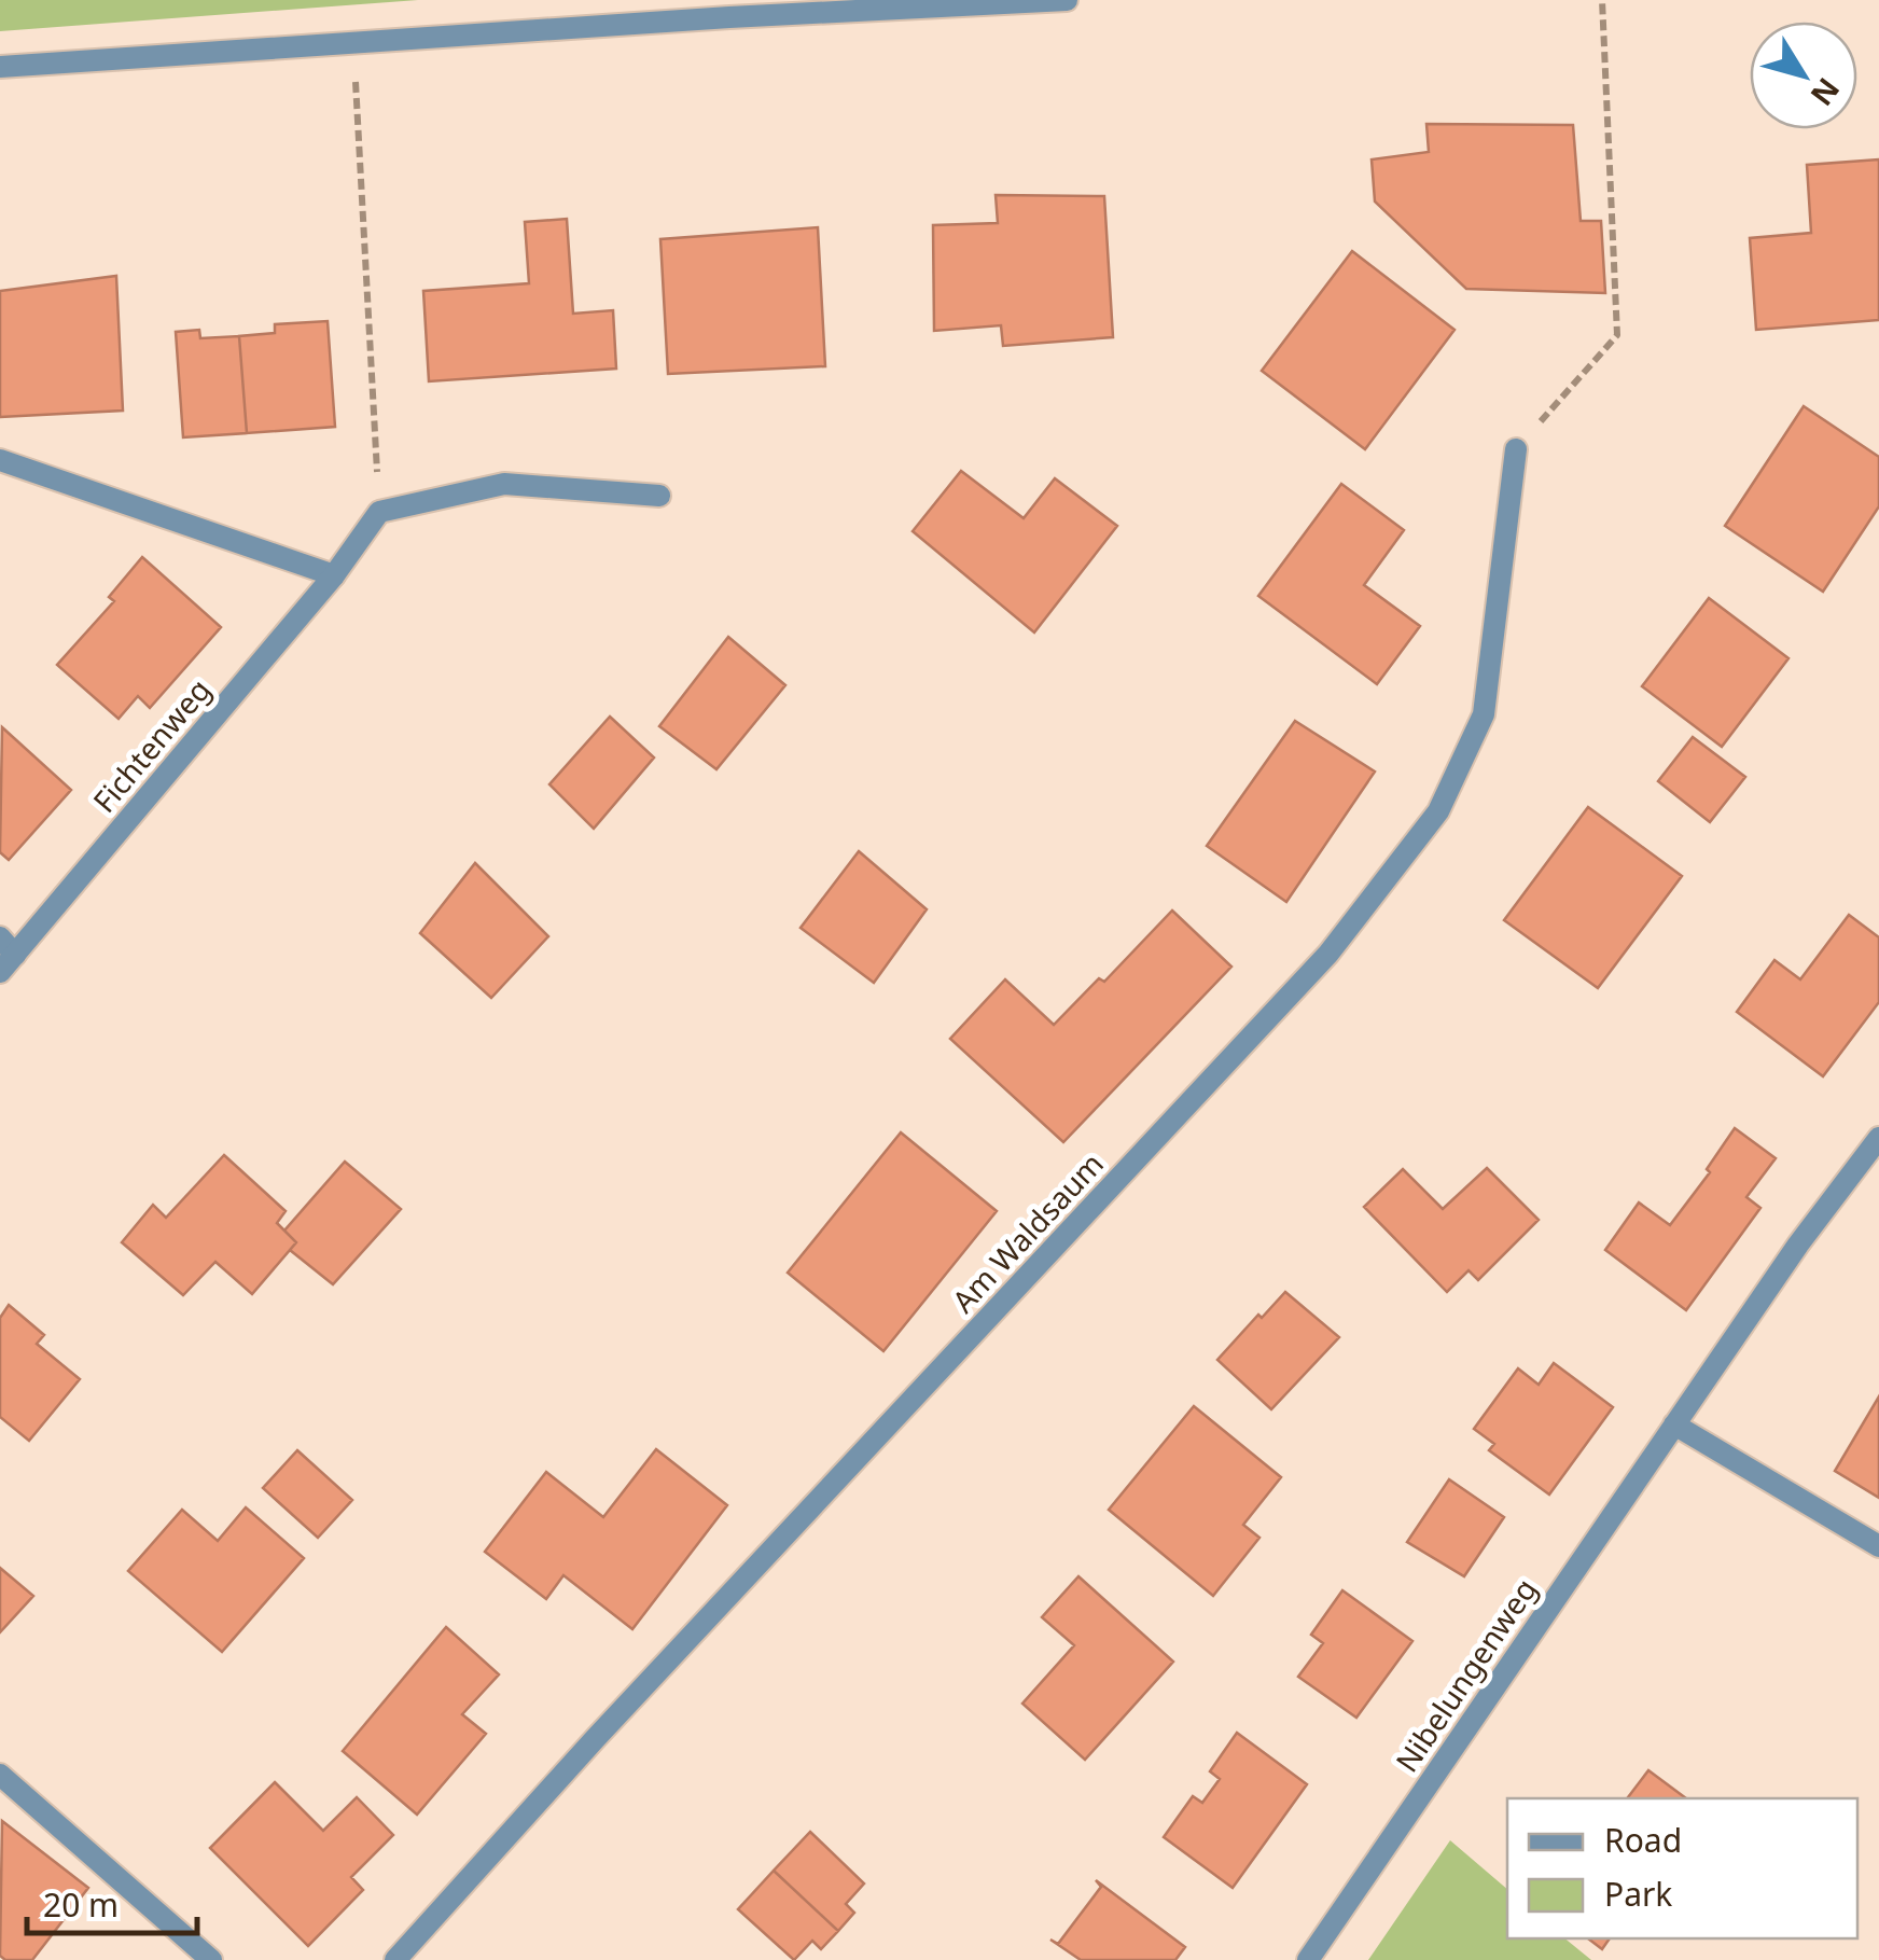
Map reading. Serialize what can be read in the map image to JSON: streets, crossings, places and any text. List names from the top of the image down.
{
  "streets": {
    "street": ["Fichtenweg", "Am Waldsaum", "Nibelungenweg"]
  },
  "legend": ["Road", "Park"],
  "scale_bar": "20 m",
  "north": "bottom right"
}
